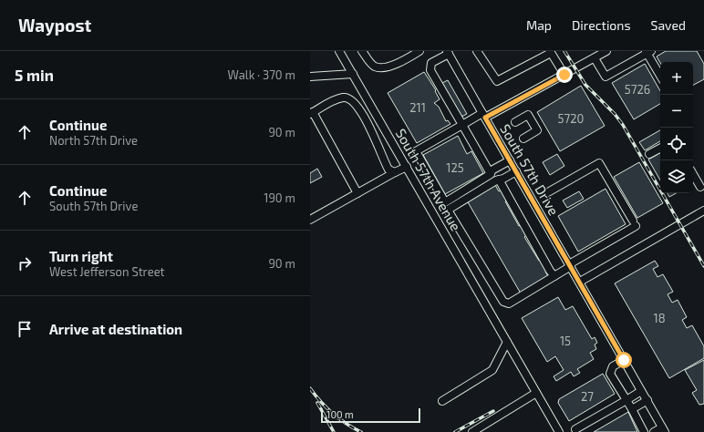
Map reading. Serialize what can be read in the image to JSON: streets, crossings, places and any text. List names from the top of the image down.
{
  "streets": {
    "street": ["South 57th Drive", "South 57th Avenue"]
  },
  "house_numbers": [
    "5726",
    "211",
    "5720",
    "125",
    "18",
    "15",
    "27"
  ],
  "scale_bar": "100 m",
  "page": {
    "header": "Waypost",
    "nav": ["Map", "Directions", "Saved"],
    "heading": ["5 min", "Walk · 370 m"],
    "map_buttons": ["+", "−"],
    "list": [
      ["Continue", "North 57th Drive", "90 m"],
      ["Continue", "South 57th Drive", "190 m"],
      ["Turn right", "West Jefferson Street", "90 m"],
      "Arrive at destination"
    ],
    "scale": "100 m"
  }
}
